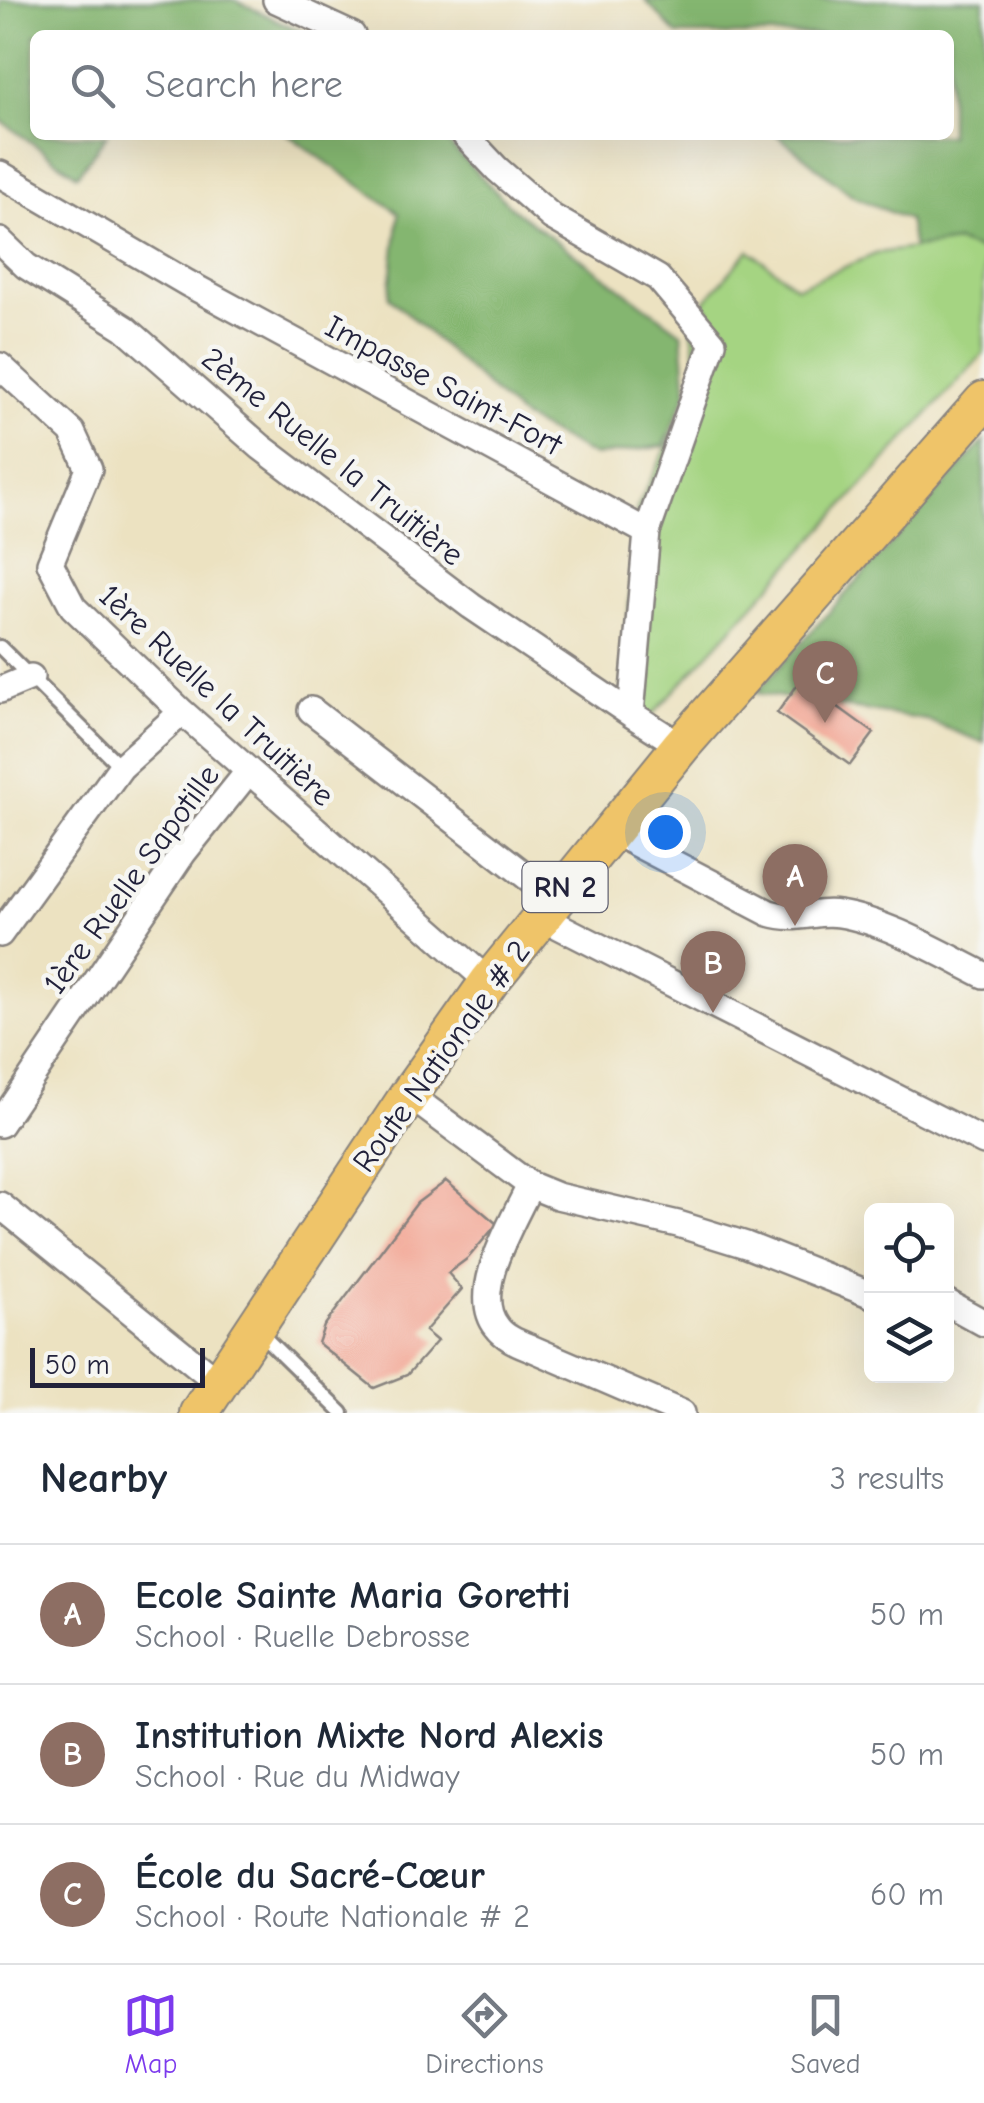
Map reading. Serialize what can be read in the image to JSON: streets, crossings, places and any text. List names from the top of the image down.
{
  "streets": {
    "main road": ["RN 2", "Route Nationale # 2"],
    "street": [
      "Impasse Saint-Fort",
      "2ème Ruelle la Truitière",
      "1ère Ruelle la Truitière",
      "1ère Ruelle Sapotille"
    ]
  },
  "crossings": [
    ["1ère Ruelle la Truitière", "1ère Ruelle Sapotille"],
    ["1ère Ruelle la Truitière", "Route Nationale # 2"]
  ],
  "scale_bar": "50 m",
  "page": {
    "search": "Search here",
    "pins": ["C", "A", "B"],
    "scale": "50 m",
    "heading": ["Nearby", "3 results"],
    "list": [
      {
        "mark": "A",
        "name": "Ecole Sainte Maria Goretti",
        "note": "School · Ruelle Debrosse",
        "value": "50 m"
      },
      {
        "mark": "B",
        "name": "Institution Mixte Nord Alexis",
        "note": "School · Rue du Midway",
        "value": "50 m"
      },
      {
        "mark": "C",
        "name": "École du Sacré-Cœur",
        "note": "School · Route Nationale # 2",
        "value": "60 m"
      }
    ],
    "nav": ["Map", "Directions", "Saved"]
  }
}
